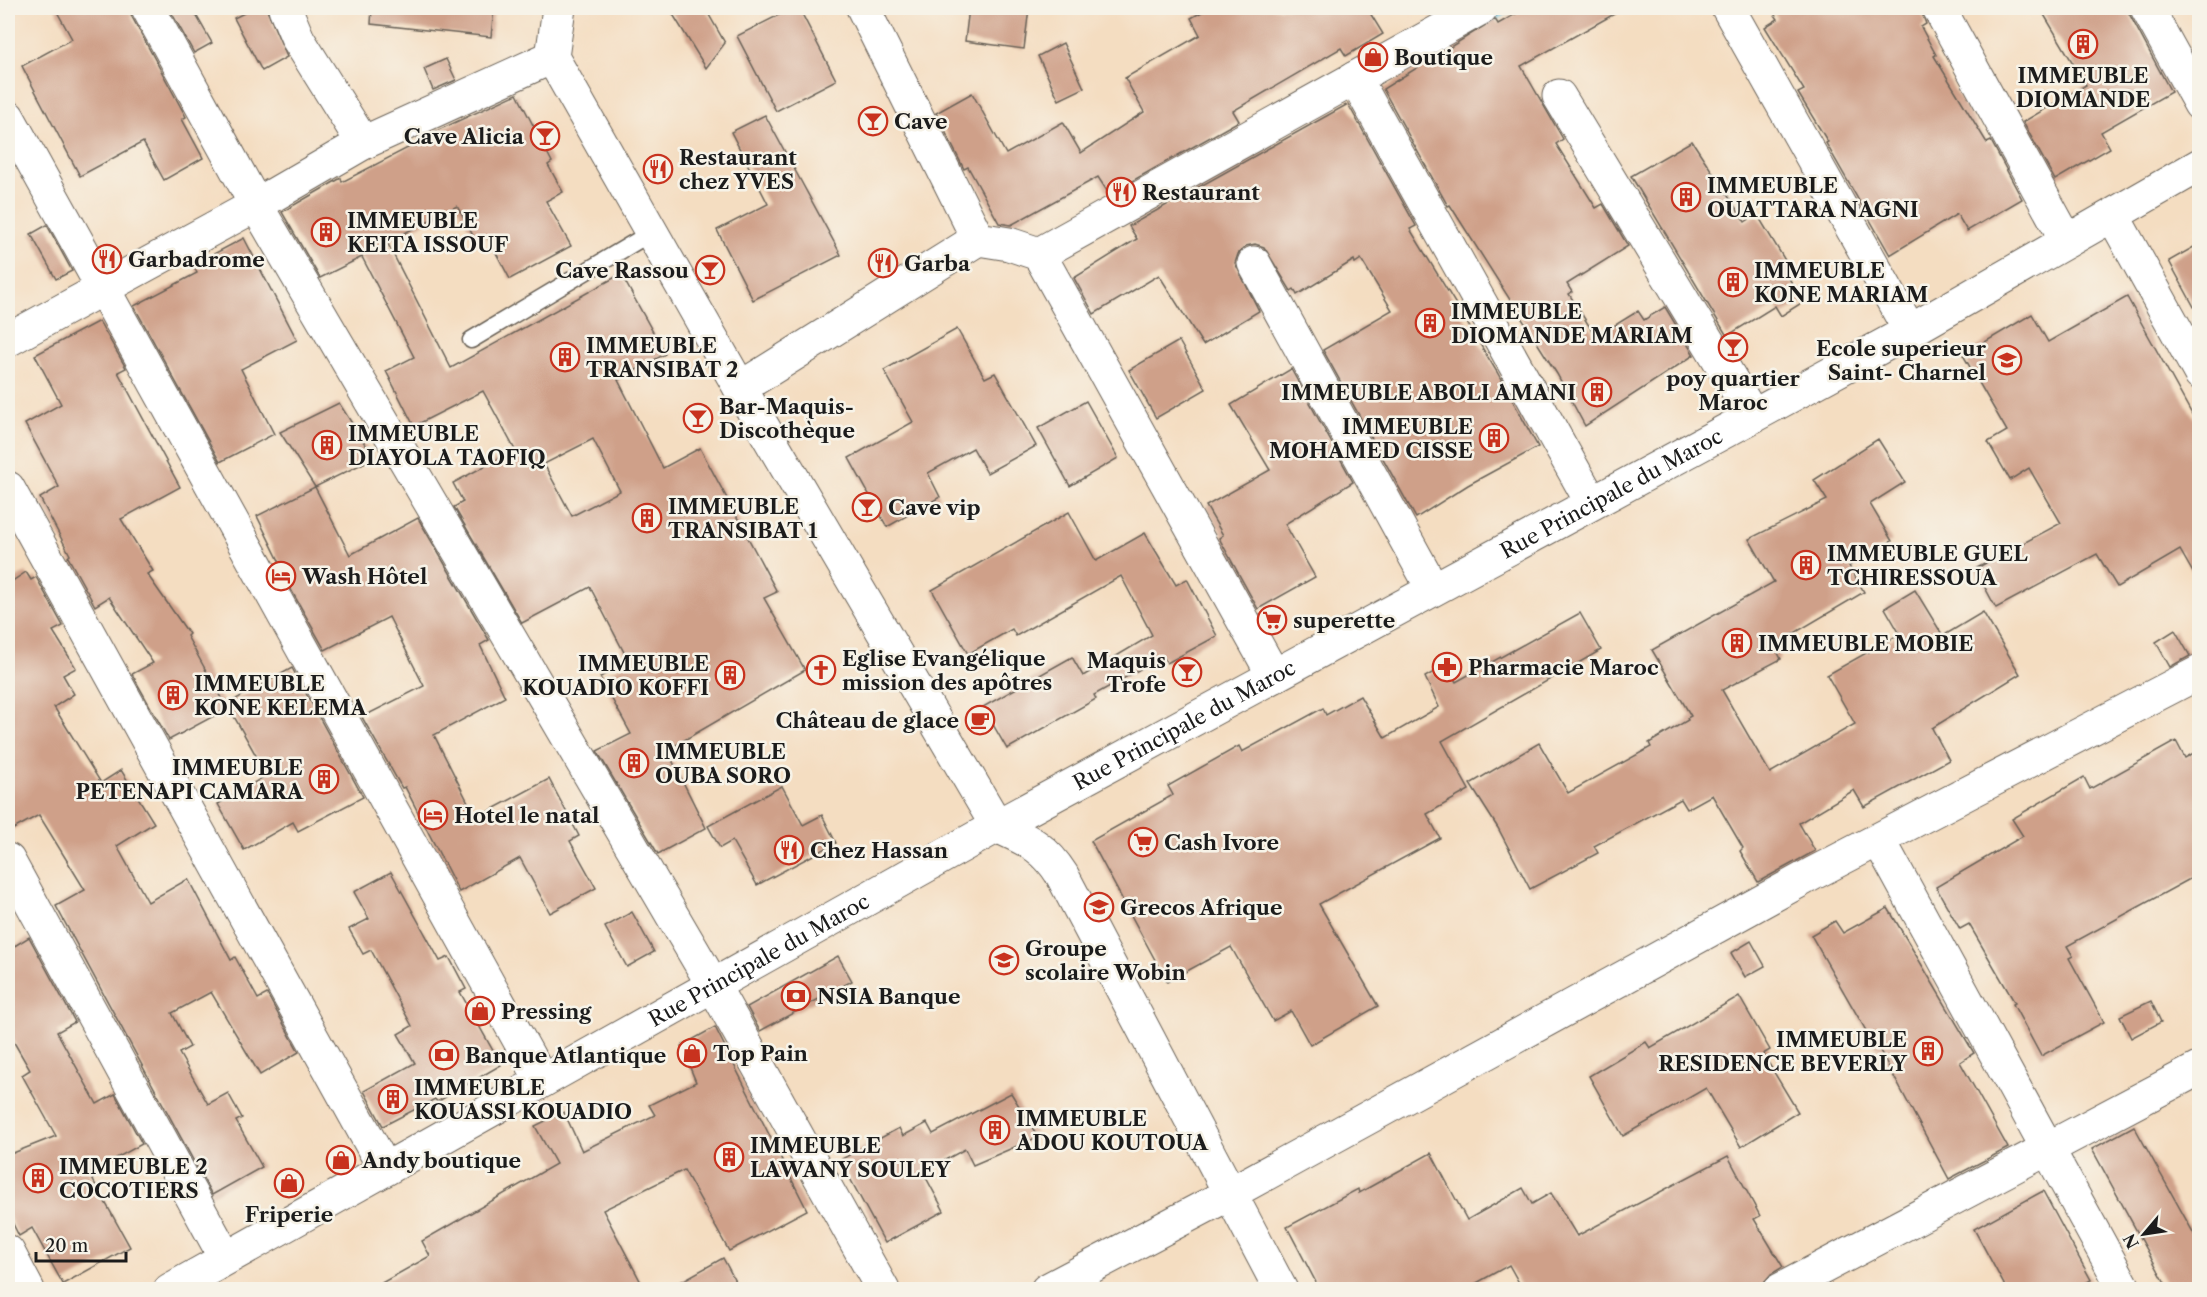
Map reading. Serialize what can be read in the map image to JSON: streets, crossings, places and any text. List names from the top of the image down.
{
  "streets": {
    "street": ["Rue Principale du Maroc"]
  },
  "places": {
    "building": [
      "IMMEUBLE DIOMANDE",
      "IMMEUBLE OUATTARA NAGNI",
      "IMMEUBLE KEITA ISSOUF",
      "IMMEUBLE KONE MARIAM",
      "IMMEUBLE DIOMANDE MARIAM",
      "IMMEUBLE TRANSIBAT 2",
      "IMMEUBLE ABOLI AMANI",
      "IMMEUBLE MOHAMED CISSE",
      "IMMEUBLE DIAYOLA TAOFIQ",
      "IMMEUBLE TRANSIBAT 1",
      "IMMEUBLE GUEL TCHIRESSOUA",
      "IMMEUBLE MOBIE",
      "IMMEUBLE KOUADIO KOFFI",
      "IMMEUBLE KONE KELEMA",
      "IMMEUBLE OUBA SORO",
      "IMMEUBLE PETENAPI CAMARA",
      "IMMEUBLE RESIDENCE BEVERLY",
      "IMMEUBLE KOUASSI KOUADIO",
      "IMMEUBLE ADOU KOUTOUA",
      "IMMEUBLE LAWANY SOULEY",
      "IMMEUBLE 2 COCOTIERS"
    ],
    "shop": [
      "Boutique",
      "Pressing",
      "Top Pain",
      "Andy boutique",
      "Friperie"
    ],
    "bar": [
      "Cave",
      "Cave Alicia",
      "Cave Rassou",
      "poy quartier Maroc",
      "Bar-Maquis- Discothèque",
      "Cave vip",
      "Maquis Trofe"
    ],
    "restaurant": [
      "Restaurant chez YVES",
      "Restaurant",
      "Garbadrome",
      "Garba",
      "Chez Hassan"
    ],
    "school or university": ["Ecole superieur Saint- Charnel", "Grecos Afrique", "Groupe scolaire Wobin"],
    "hotel": ["Wash Hôtel", "Hotel le natal"],
    "supermarket": ["superette", "Cash Ivore"],
    "pharmacy": ["Pharmacie Maroc"],
    "church": ["Eglise Evangélique mission des apôtres"],
    "cafe": ["Château de glace"],
    "bank": ["NSIA Banque", "Banque Atlantique"]
  },
  "scale_bar": "20 m",
  "north": "bottom left"
}
